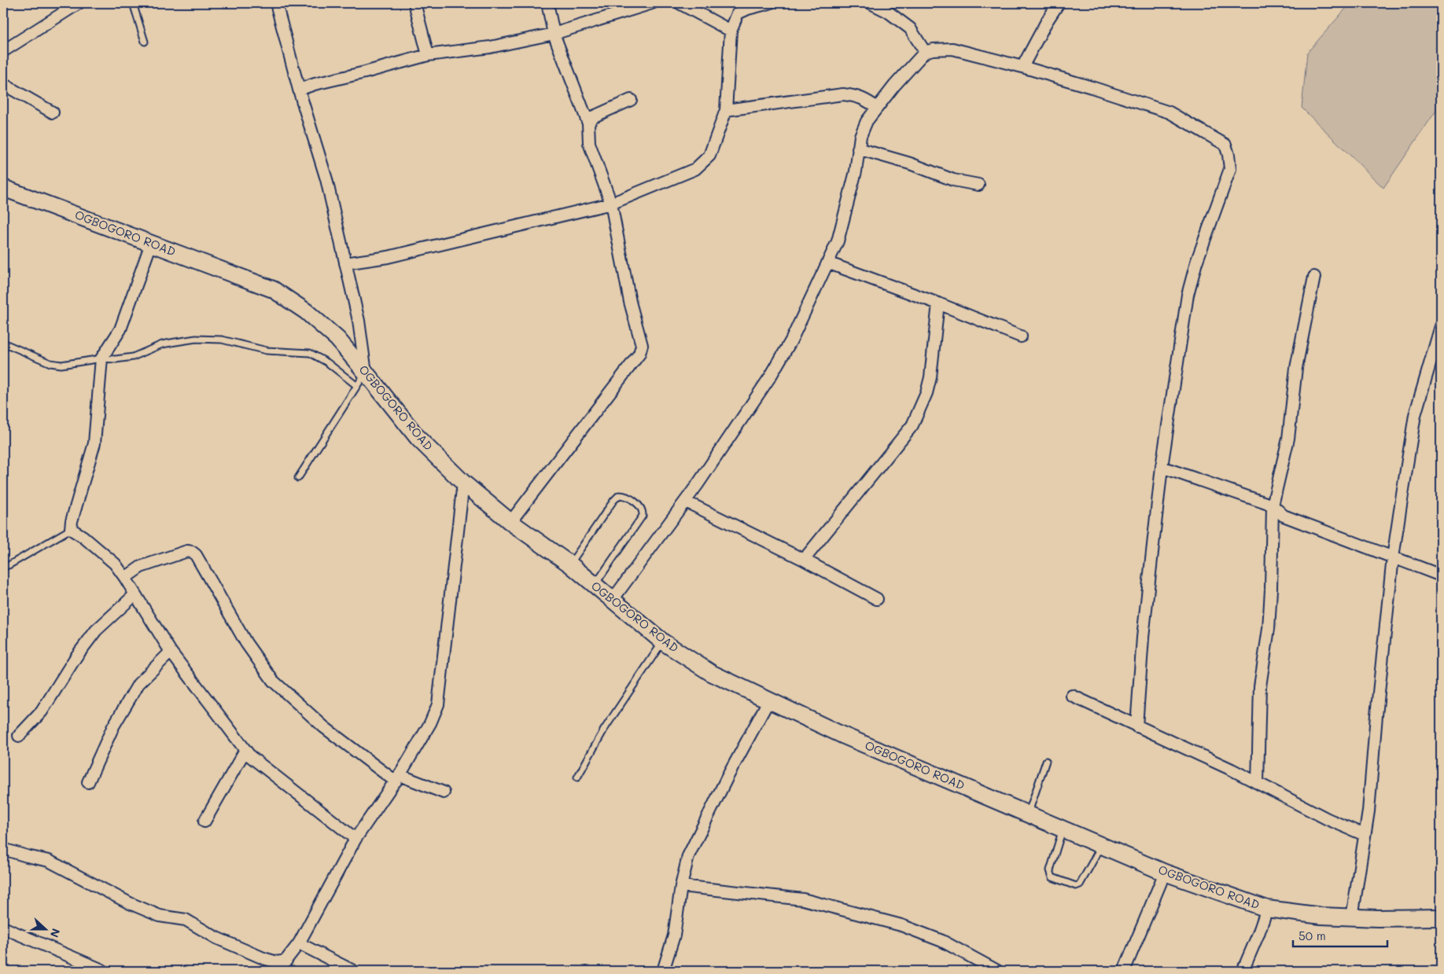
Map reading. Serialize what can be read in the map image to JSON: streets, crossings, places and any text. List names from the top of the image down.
{
  "streets": {
    "street": ["OGBOGORO ROAD"]
  },
  "scale_bar": "50 m",
  "north": "right"
}
